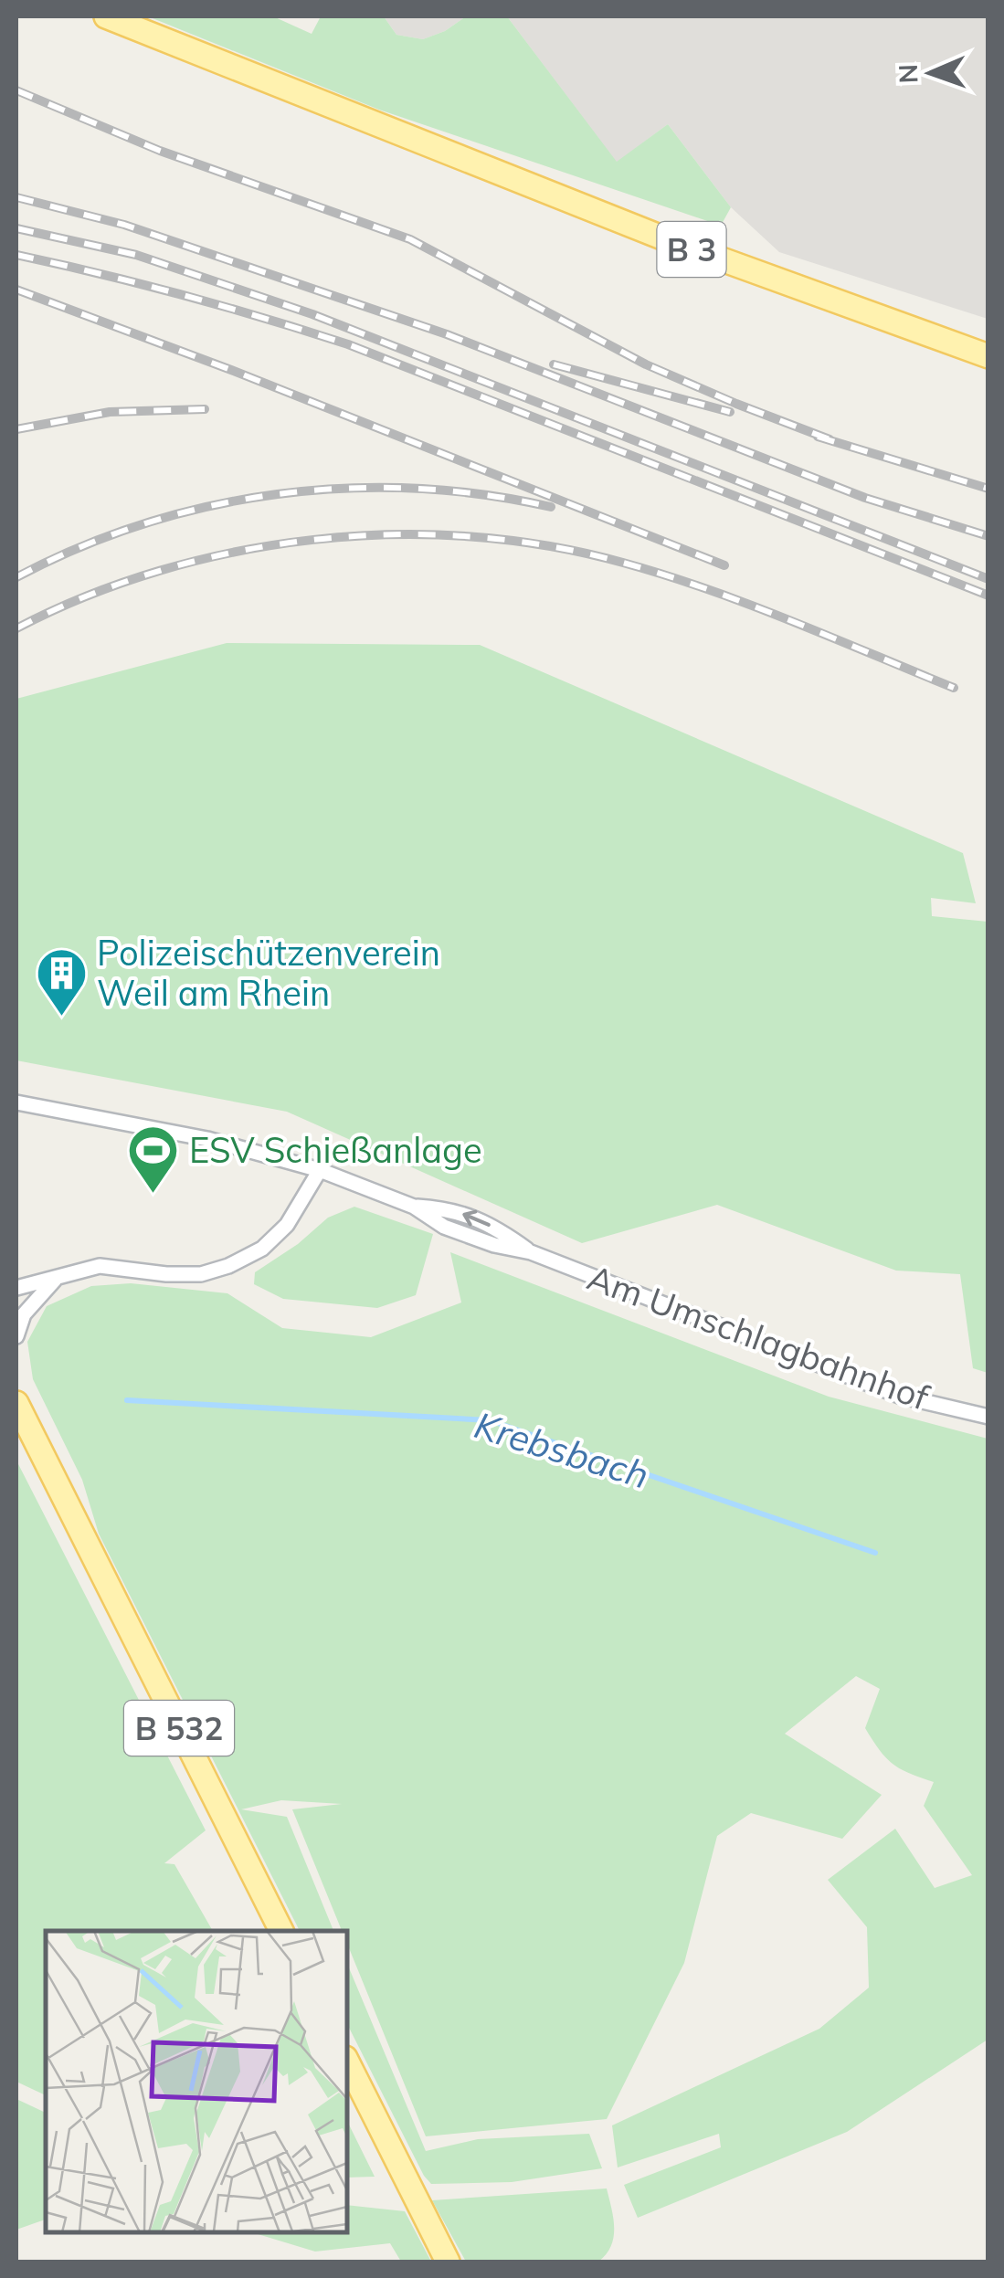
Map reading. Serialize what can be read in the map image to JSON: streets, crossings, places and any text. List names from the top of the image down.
{
  "streets": {
    "main road": ["B 3", "B 532"],
    "street": ["Am Umschlagbahnhof"]
  },
  "water": ["Krebsbach"],
  "places": {
    "building": ["Polizeischützenverein Weil am Rhein"],
    "sports": ["ESV Schießanlage"]
  },
  "north": "left"
}
